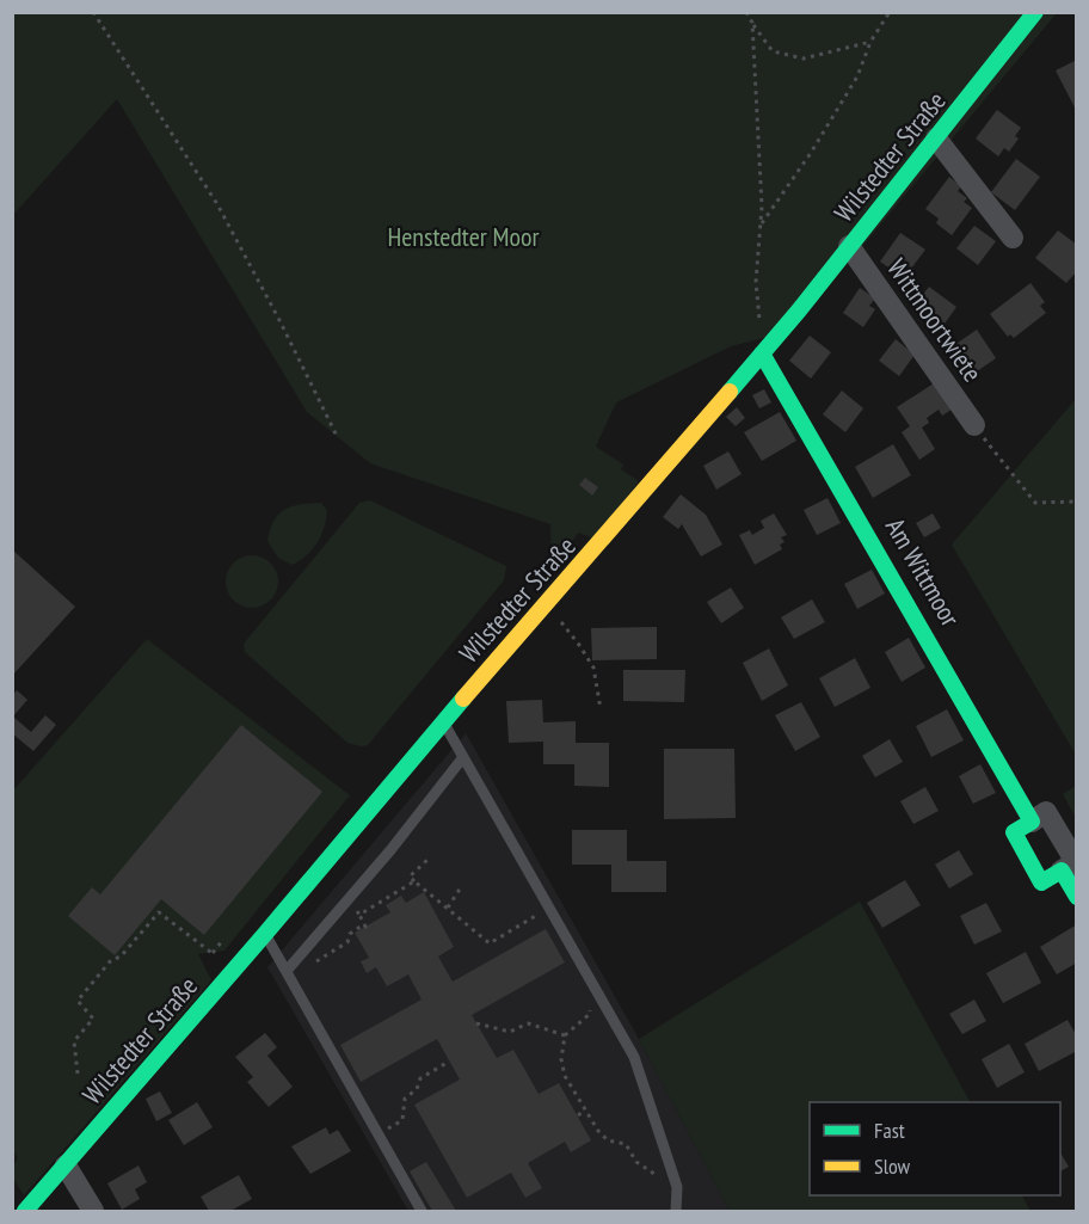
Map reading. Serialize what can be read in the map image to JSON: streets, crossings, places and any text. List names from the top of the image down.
{
  "streets": {
    "street": ["Wilstedter Straße", "Wittmoortwiete", "Am Wittmoor"]
  },
  "crossings": [
    ["Wilstedter Straße", "Wittmoortwiete"],
    ["Wilstedter Straße", "Am Wittmoor"]
  ],
  "parks": ["Henstedter Moor"],
  "legend": ["Fast", "Slow"]
}
